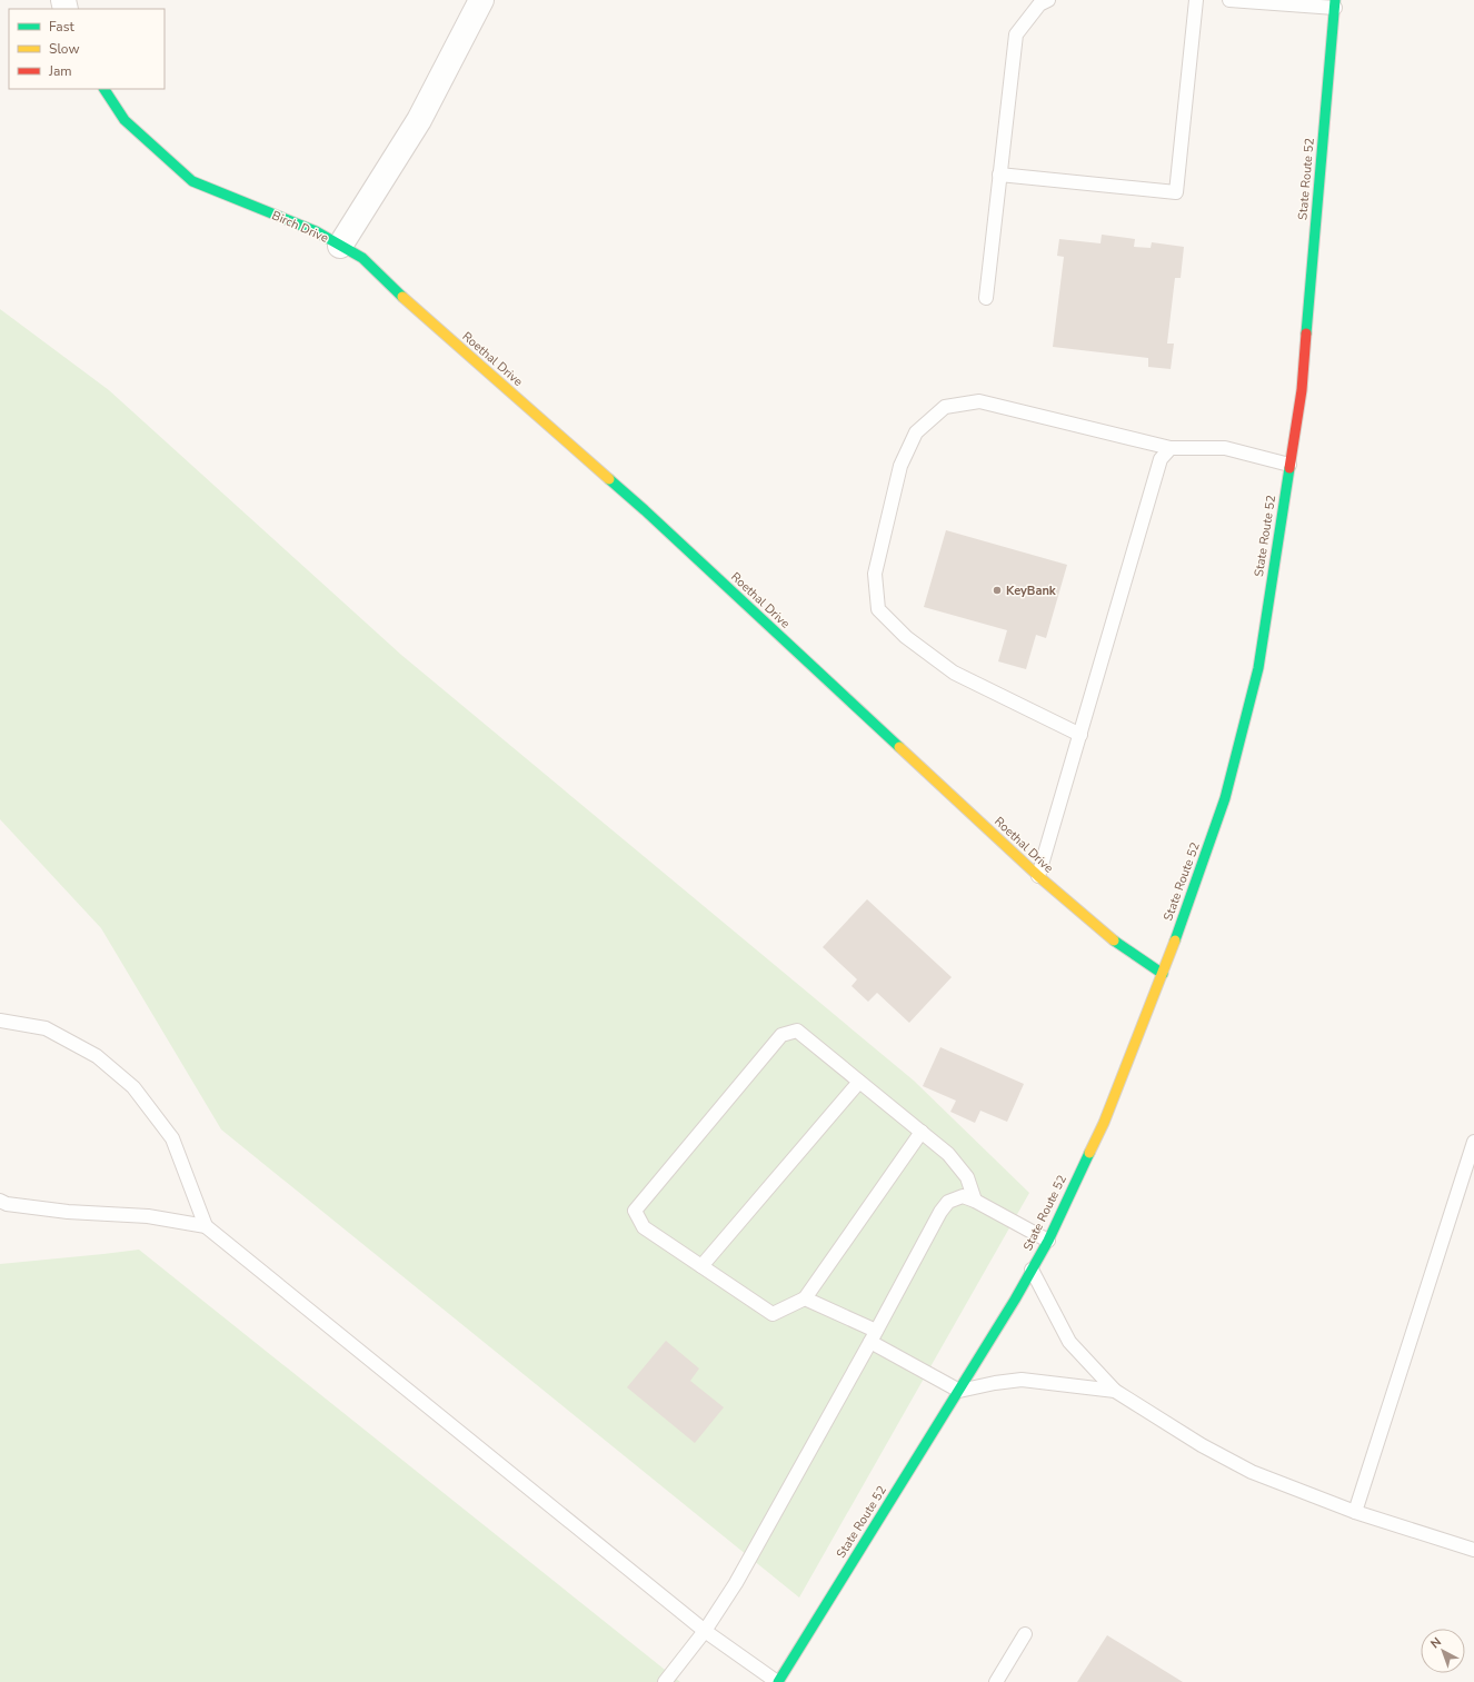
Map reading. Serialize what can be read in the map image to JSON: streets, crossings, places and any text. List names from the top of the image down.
{
  "streets": {
    "main road": ["State Route 52", "Birch Drive", "Roethal Drive"]
  },
  "crossings": [
    ["State Route 52", "Roethal Drive"],
    ["Birch Drive", "Roethal Drive"]
  ],
  "places": ["KeyBank"],
  "legend": ["Fast", "Slow", "Jam"],
  "north": "top left"
}
